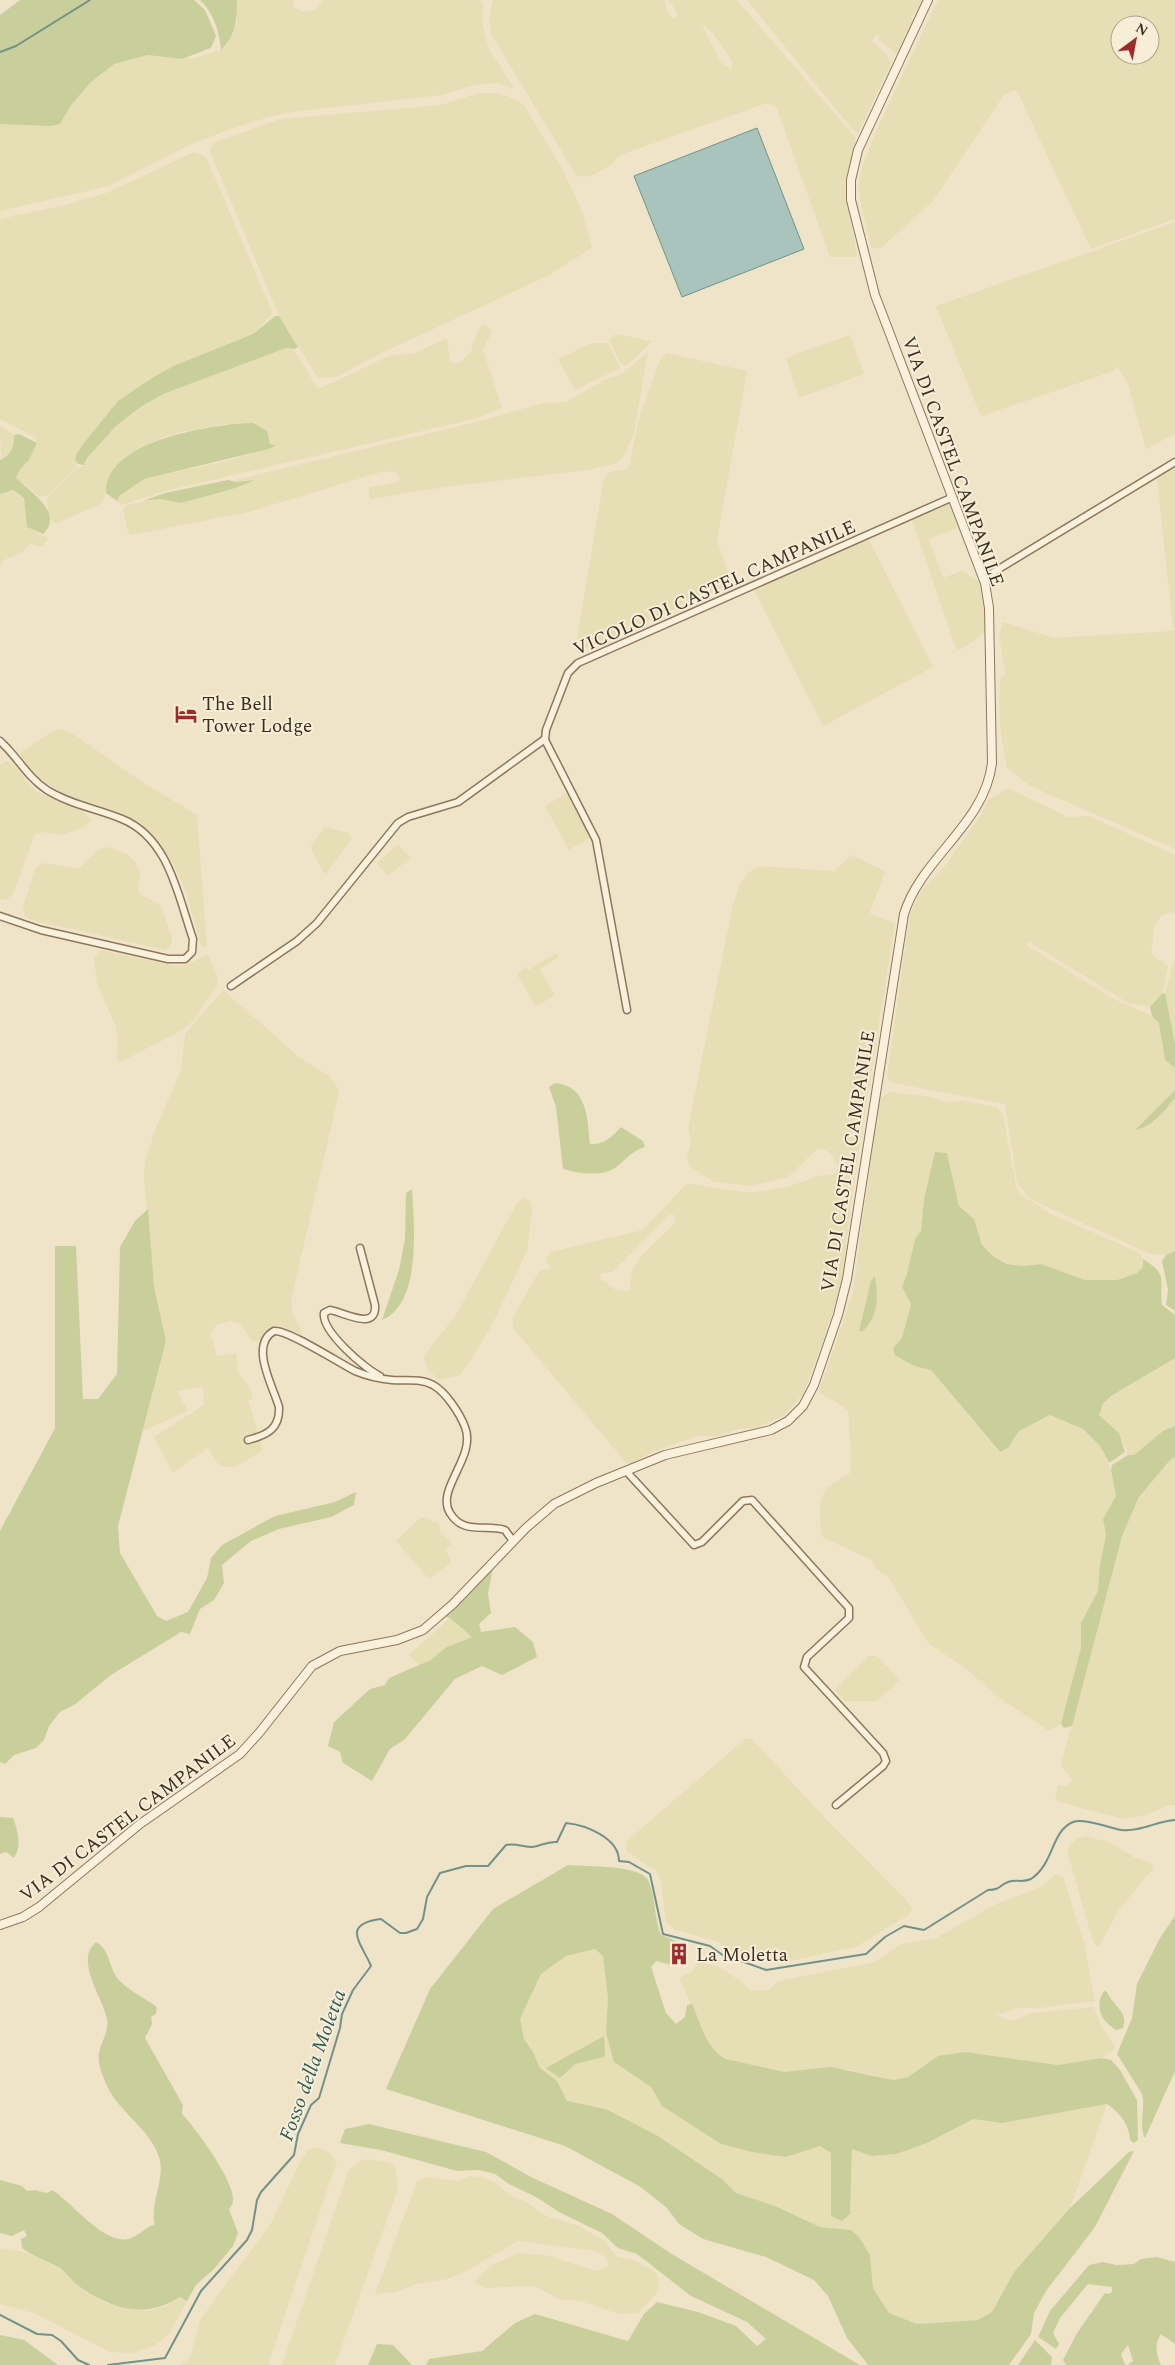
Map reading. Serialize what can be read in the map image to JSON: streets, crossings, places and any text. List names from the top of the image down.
{
  "streets": {
    "street": ["VIA DI CASTEL CAMPANILE", "VICOLO DI CASTEL CAMPANILE"]
  },
  "crossings": [
    ["VIA DI CASTEL CAMPANILE", "VICOLO DI CASTEL CAMPANILE"]
  ],
  "water": ["Fosso della Moletta"],
  "places": {
    "hotel": ["The Bell Tower Lodge"],
    "building": ["La Moletta"]
  },
  "north": "top right"
}
